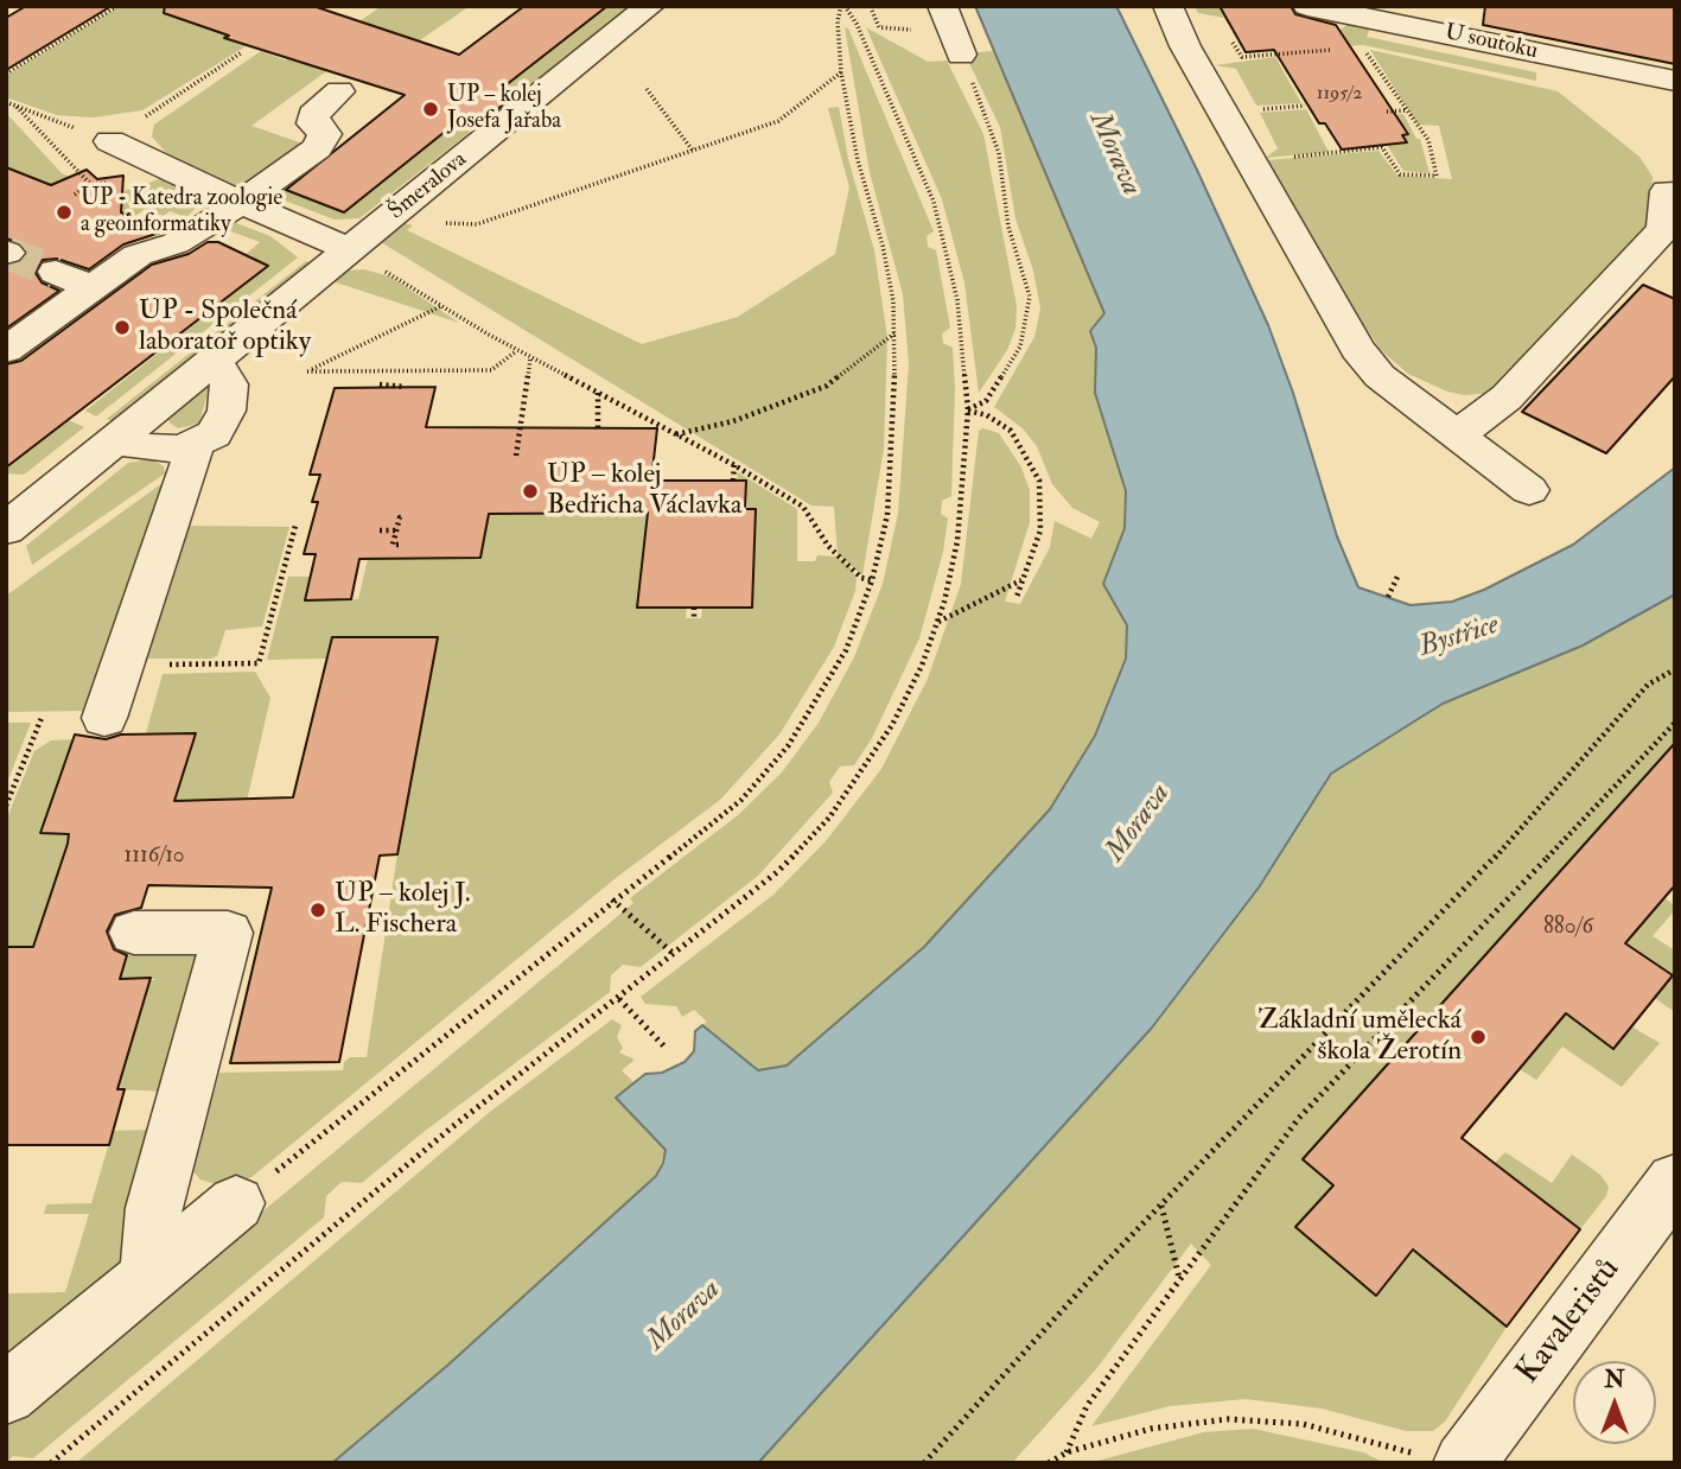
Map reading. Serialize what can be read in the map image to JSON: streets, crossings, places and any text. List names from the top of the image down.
{
  "streets": {
    "street": ["U soutoku", "Šmeralova", "Kavaleristů"]
  },
  "water": ["Morava", "Bystřice"],
  "places": [
    "UP – kolej Josefa Jařaba",
    "UP - Katedra zoologie a geoinformatiky",
    "UP - Společná laboratoř optiky",
    "UP – kolej Bedřicha Václavka",
    "UP – kolej J. L. Fischera",
    "Základní umělecká škola Žerotín"
  ],
  "house_numbers": ["1195/2", "1116/10", "880/6"],
  "north": "top"
}
